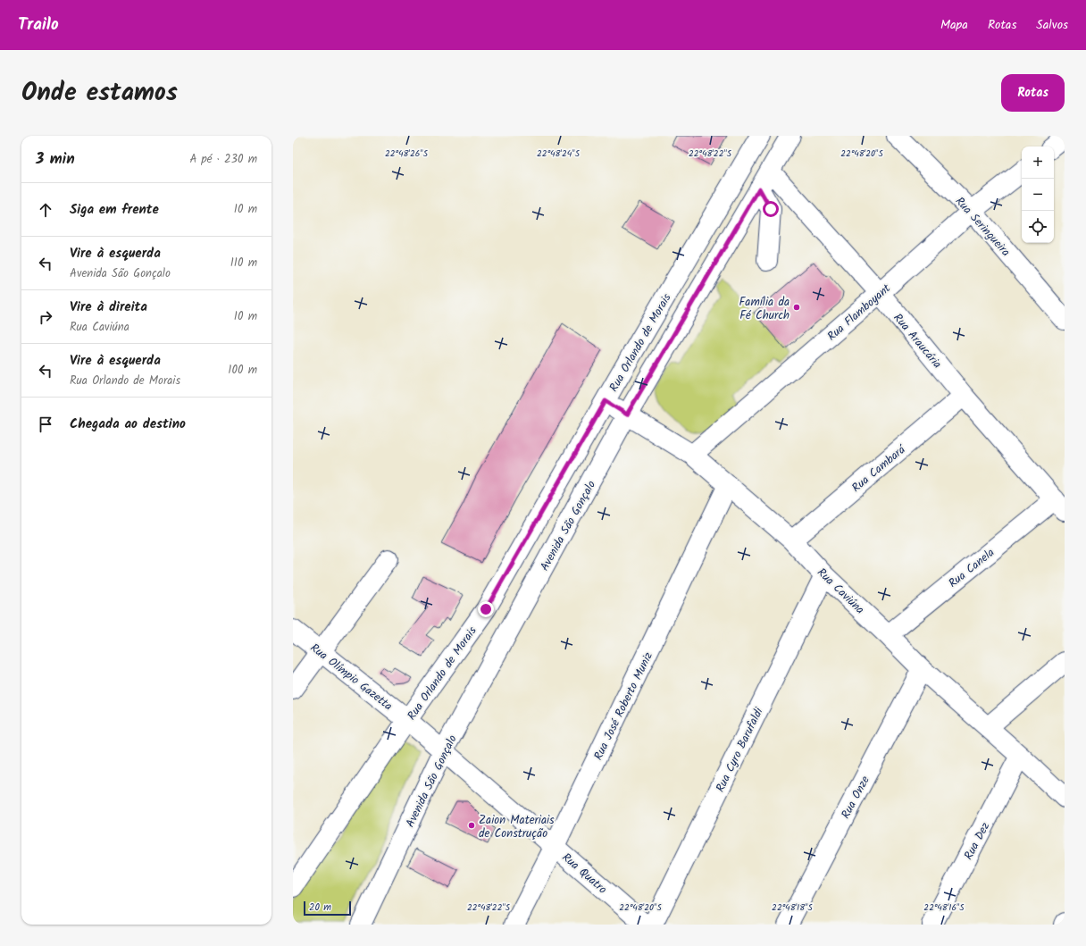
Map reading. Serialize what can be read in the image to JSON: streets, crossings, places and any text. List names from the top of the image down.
{
  "streets": {
    "street": [
      "Rua Seringueira",
      "Rua Flamboyant",
      "Rua Araucária",
      "Rua Orlando de Morais",
      "Rua Cambará",
      "Avenida São Gonçalo",
      "Rua Canela",
      "Rua Caviúna",
      "Rua Olímpio Gazetta",
      "Rua José Roberto Muniz",
      "Rua Cyro Barufaldi",
      "Rua Onze",
      "Rua Dez",
      "Rua Quatro"
    ]
  },
  "crossings": [
    ["Rua Seringueira", "Rua Flamboyant"],
    ["Rua Flamboyant", "Rua Araucária"],
    ["Rua Flamboyant", "Rua Caviúna"],
    ["Rua Araucária", "Rua Cambará"],
    ["Rua Araucária", "Avenida São Gonçalo"],
    ["Rua Araucária", "Rua Canela"],
    ["Rua Orlando de Morais", "Rua Caviúna"],
    ["Rua Orlando de Morais", "Rua Olímpio Gazetta"],
    ["Rua Cambará", "Rua Caviúna"],
    ["Avenida São Gonçalo", "Rua Caviúna"],
    ["Avenida São Gonçalo", "Rua Olímpio Gazetta"],
    ["Avenida São Gonçalo", "Rua Quatro"],
    ["Rua Canela", "Rua Caviúna"],
    ["Rua Caviúna", "Rua José Roberto Muniz"],
    ["Rua Caviúna", "Rua Cyro Barufaldi"],
    ["Rua Caviúna", "Rua Onze"],
    ["Rua Caviúna", "Rua Dez"],
    ["Rua Olímpio Gazetta", "Rua Quatro"],
    ["Rua José Roberto Muniz", "Rua Quatro"]
  ],
  "places": ["Família da Fé Church", "Zaion Materiais de Construção"],
  "scale_bar": "20 m",
  "page": {
    "header": "Trailo",
    "nav": ["Mapa", "Rotas", "Salvos"],
    "title": "Onde estamos",
    "buttons": "Rotas",
    "heading": ["3 min", "A pé · 230 m"],
    "map_buttons": ["+", "−"],
    "list": [
      ["Siga em frente", "10 m"],
      ["Vire à esquerda", "Avenida São Gonçalo", "110 m"],
      ["Vire à direita", "Rua Caviúna", "10 m"],
      ["Vire à esquerda", "Rua Orlando de Morais", "100 m"],
      "Chegada ao destino"
    ],
    "scale": "20 m"
  },
  "coordinates": [
    "22°48'26\"S",
    "22°48'24\"S",
    "22°48'22\"S",
    "22°48'20\"S",
    "22°48'18\"S",
    "22°48'16\"S"
  ]
}
